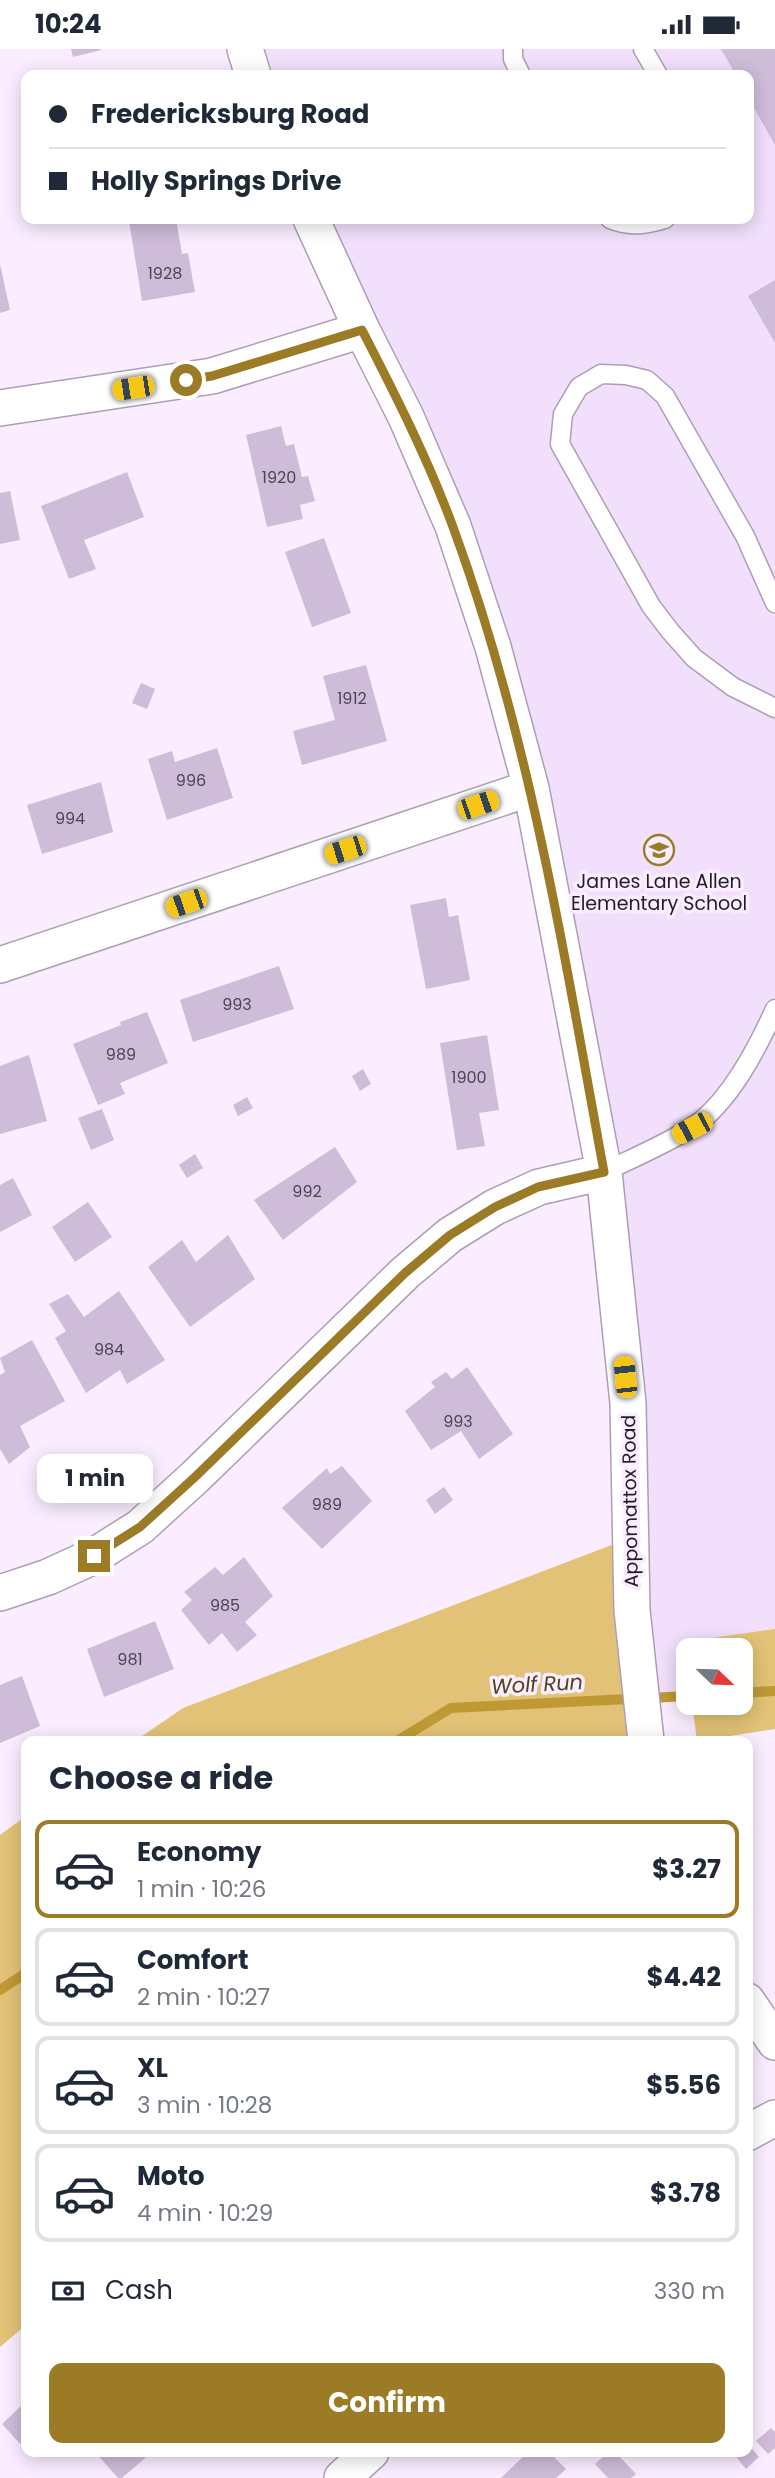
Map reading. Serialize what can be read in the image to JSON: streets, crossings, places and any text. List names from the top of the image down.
{
  "streets": {
    "street": ["Appomattox Road"]
  },
  "water": ["Wolf Run"],
  "places": {
    "school or university": ["James Lane Allen Elementary School"]
  },
  "house_numbers": [
    "1928",
    "1920",
    "1912",
    "996",
    "994",
    "993",
    "989",
    "1900",
    "992",
    "984",
    "993",
    "989",
    "985",
    "981"
  ],
  "north": "bottom right",
  "page": {
    "status": "10:24",
    "banner": ["Fredericksburg Road", "Holly Springs Drive"],
    "bubble": "1 min",
    "heading": "Choose a ride",
    "list": [
      {
        "name": "Economy",
        "note": "1 min · 10:26",
        "value": "$3.27"
      },
      {
        "name": "Comfort",
        "note": "2 min · 10:27",
        "value": "$4.42"
      },
      {
        "name": "XL",
        "note": "3 min · 10:28",
        "value": "$5.56"
      },
      {
        "name": "Moto",
        "note": "4 min · 10:29",
        "value": "$3.78"
      }
    ],
    "pay": ["Cash", "330 m"],
    "buttons": "Confirm"
  }
}
